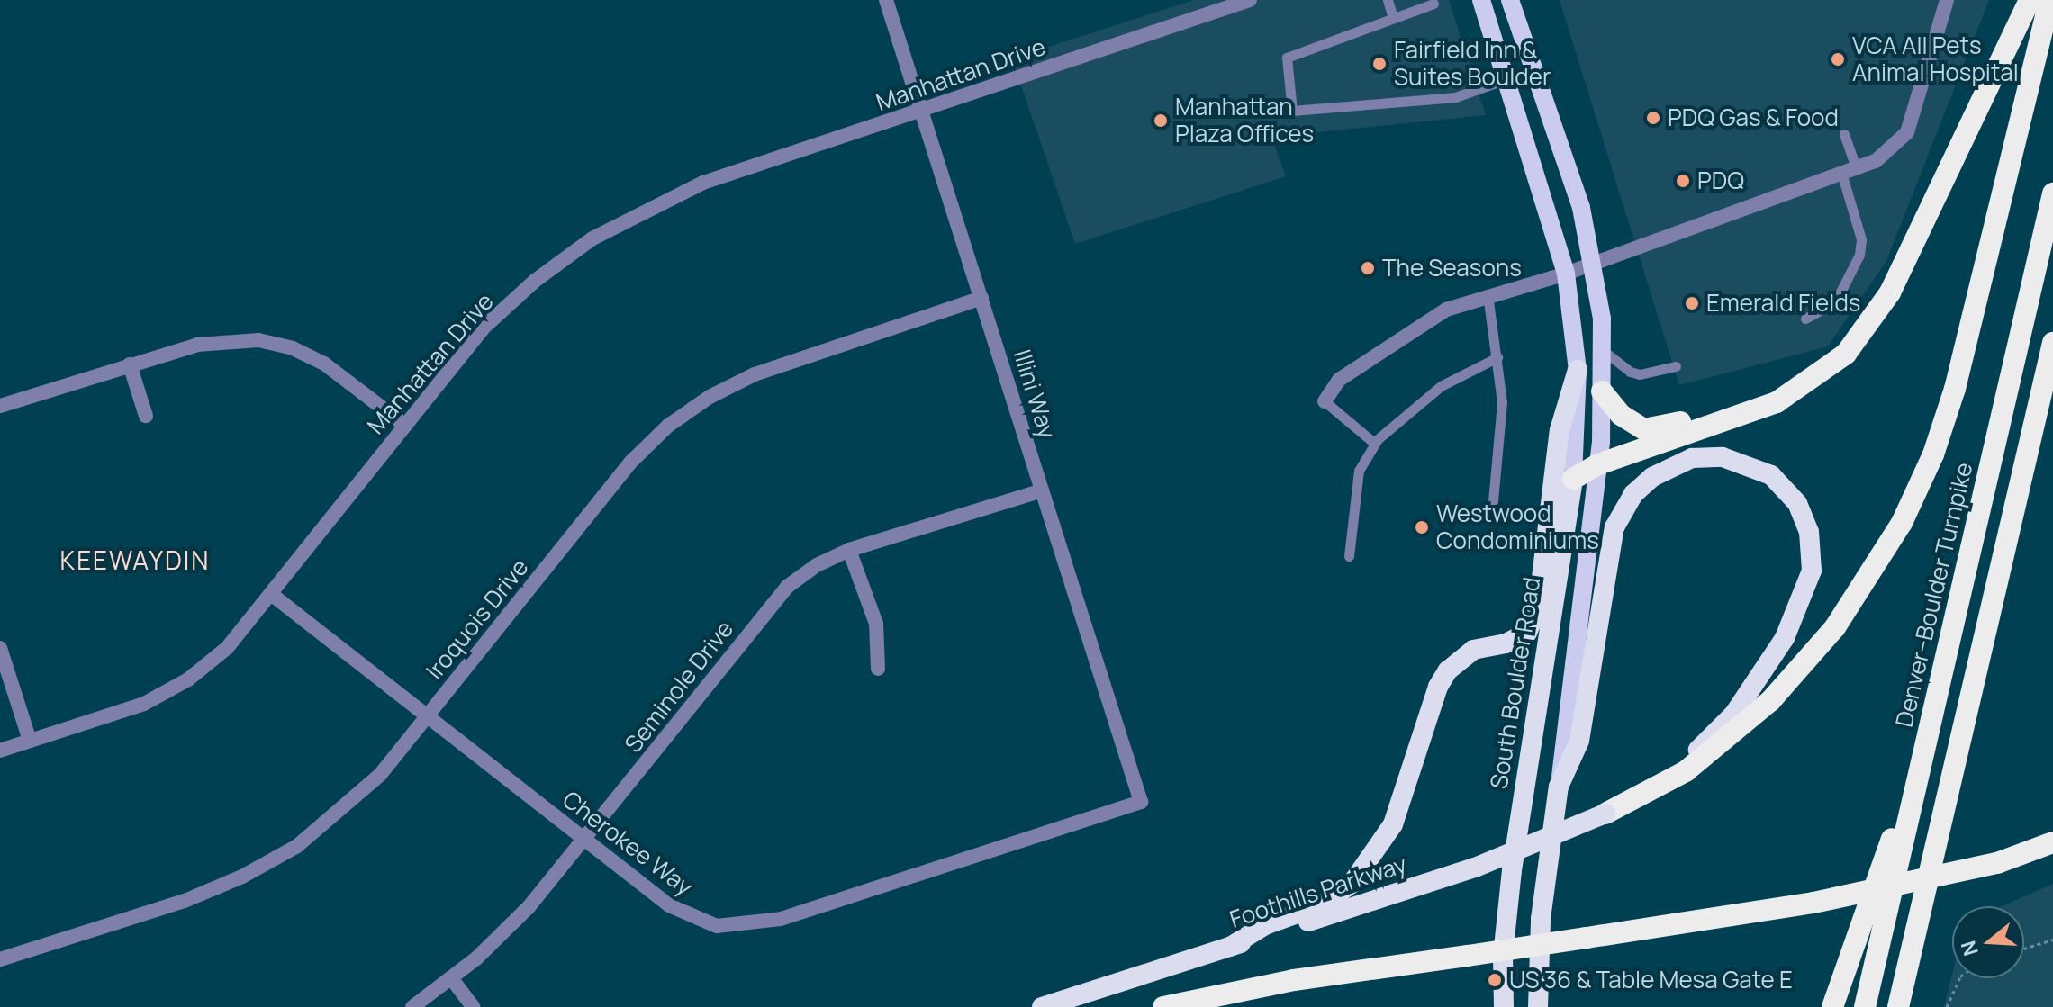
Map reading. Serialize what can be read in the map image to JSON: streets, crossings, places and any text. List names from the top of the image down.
{
  "streets": {
    "highway": ["Denver–Boulder Turnpike", "South Boulder Road", "Foothills Parkway"],
    "street": [
      "Manhattan Drive",
      "Illini Way",
      "Iroquois Drive",
      "Seminole Drive",
      "Cherokee Way"
    ]
  },
  "crossings": [
    ["Manhattan Drive", "Illini Way"],
    ["Manhattan Drive", "Cherokee Way"],
    ["Illini Way", "Iroquois Drive"],
    ["Illini Way", "Seminole Drive"],
    ["Illini Way", "Cherokee Way"],
    ["Iroquois Drive", "Cherokee Way"],
    ["Seminole Drive", "Cherokee Way"]
  ],
  "districts": ["KEEWAYDIN"],
  "places": [
    "VCA All Pets Animal Hospital",
    "Fairfield Inn & Suites Boulder",
    "PDQ Gas & Food",
    "Manhattan Plaza Offices",
    "PDQ",
    "The Seasons",
    "Emerald Fields",
    "Westwood Condominiums",
    "US 36 & Table Mesa Gate E"
  ],
  "north": "left"
}
